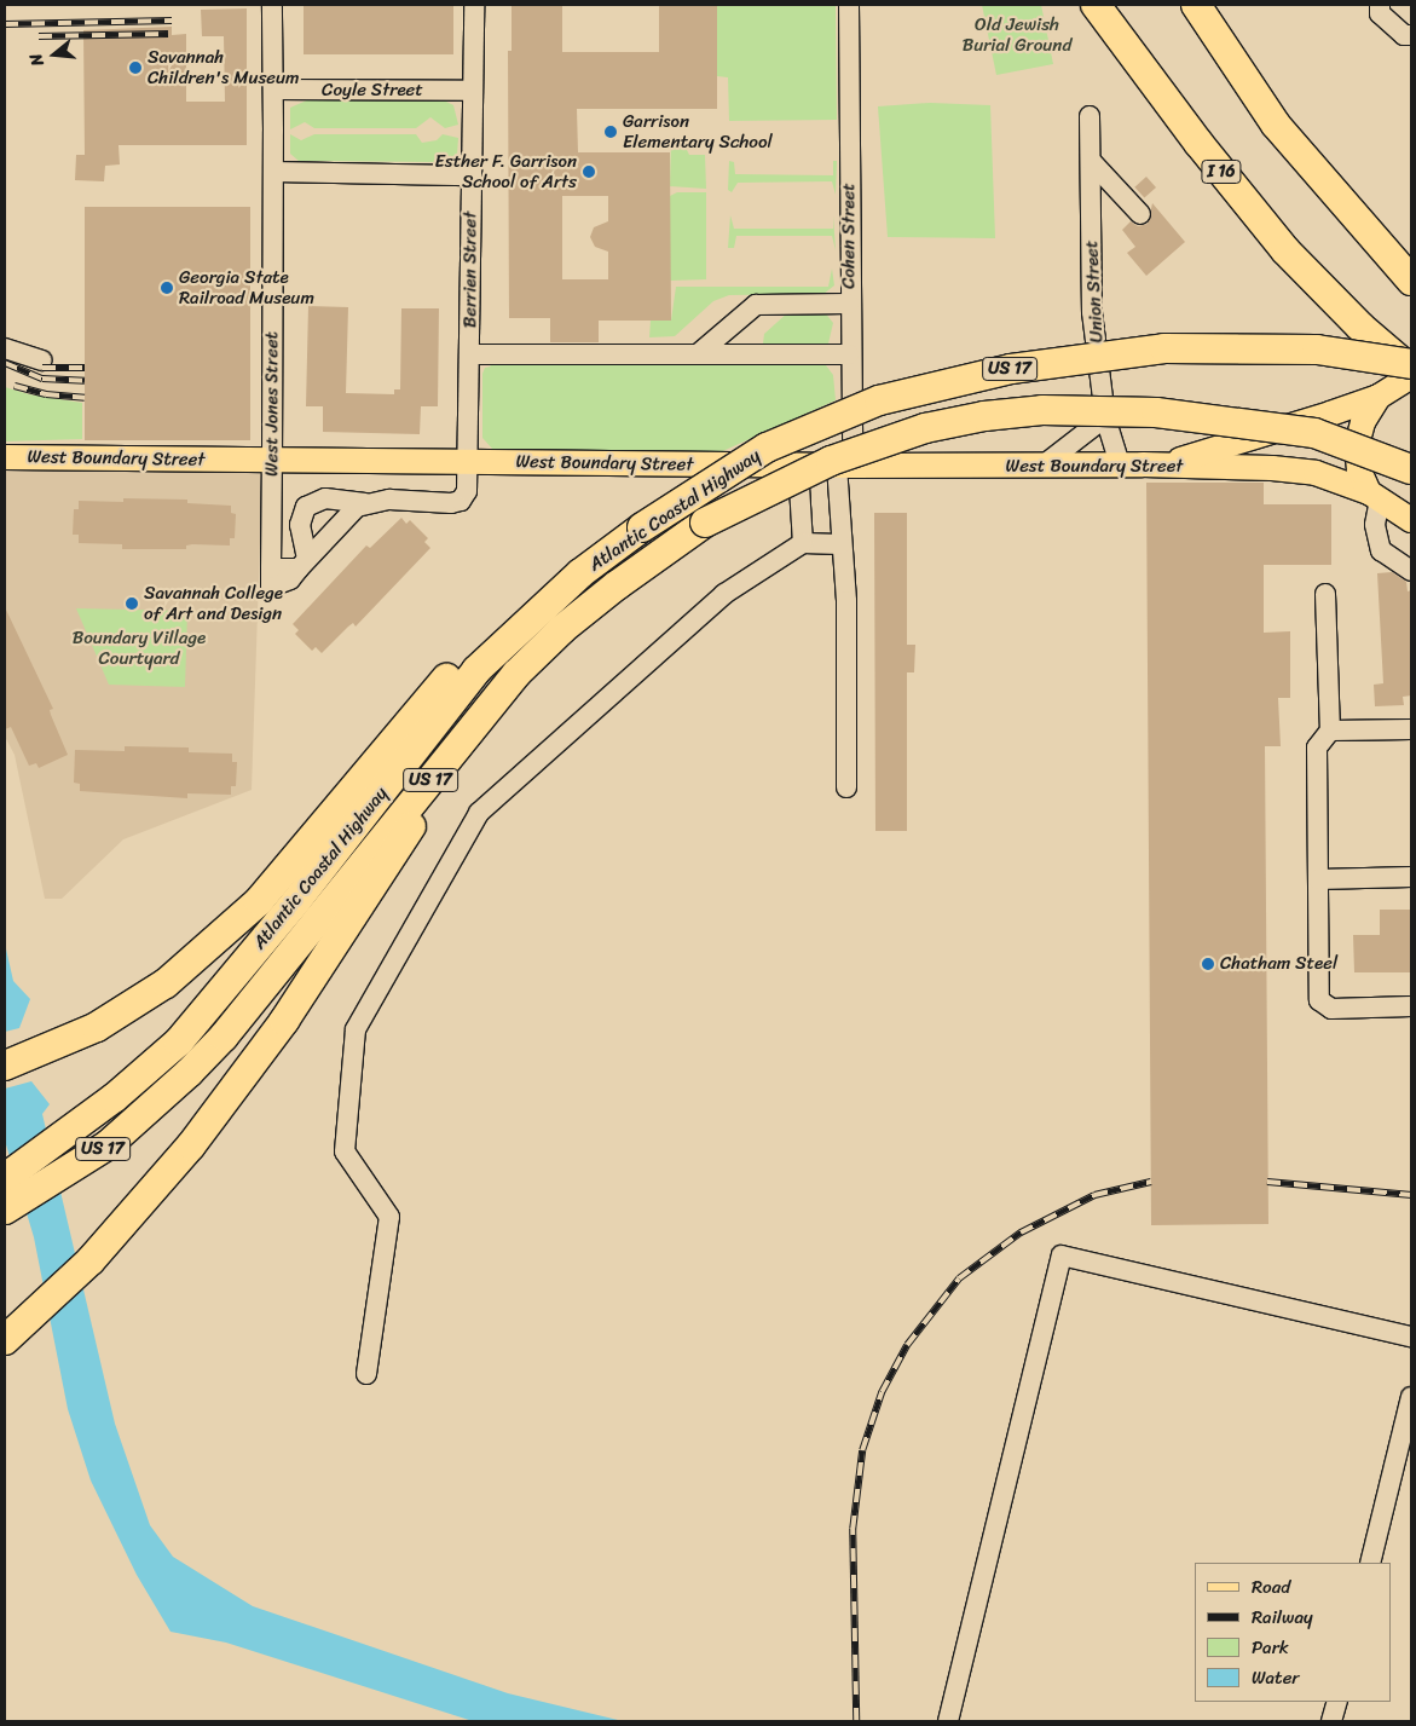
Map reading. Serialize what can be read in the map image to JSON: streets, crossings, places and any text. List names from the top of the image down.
{
  "streets": {
    "highway": ["I 16", "US 17", "Atlantic Coastal Highway"],
    "main road": ["West Boundary Street"],
    "street": [
      "Coyle Street",
      "Cohen Street",
      "Berrien Street",
      "Union Street",
      "West Jones Street"
    ]
  },
  "crossings": [
    ["Coyle Street", "Berrien Street"],
    ["Coyle Street", "West Jones Street"],
    ["Cohen Street", "West Boundary Street"],
    ["Berrien Street", "West Boundary Street"],
    ["Union Street", "West Boundary Street"],
    ["West Jones Street", "West Boundary Street"]
  ],
  "parks": ["Old Jewish Burial Ground", "Boundary Village Courtyard"],
  "places": [
    "Savannah Children's Museum",
    "Garrison Elementary School",
    "Esther F. Garrison School of Arts",
    "Georgia State Railroad Museum",
    "Savannah College of Art and Design",
    "Chatham Steel"
  ],
  "legend": [
    "Road",
    "Railway",
    "Park",
    "Water"
  ],
  "north": "left"
}
